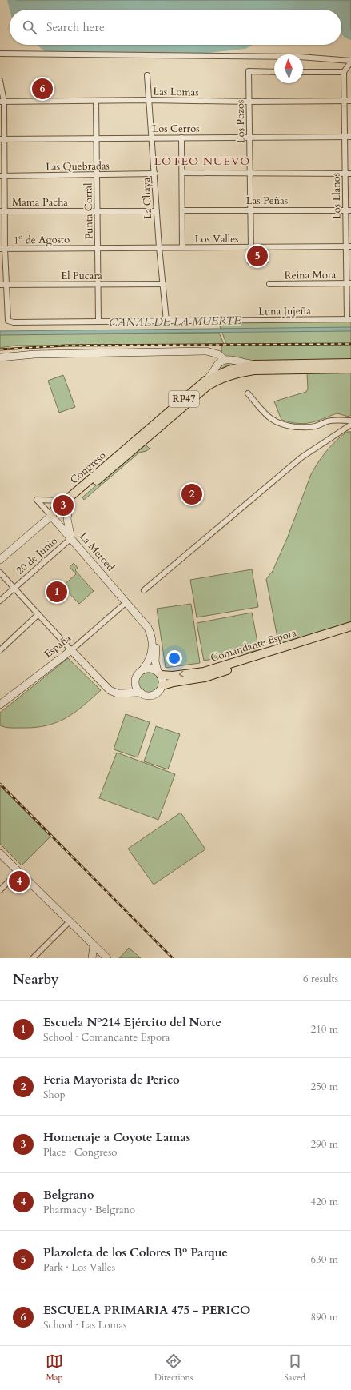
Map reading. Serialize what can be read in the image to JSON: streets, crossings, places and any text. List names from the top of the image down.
{
  "streets": {
    "main road": ["RP47", "Congreso", "Comandante Espora"],
    "street": [
      "Las Lomas",
      "Los Pozos",
      "Los Cerros",
      "Las Quebradas",
      "Los Llanos",
      "La Chaya",
      "Las Peñas",
      "Mama Pacha",
      "Punta Corral",
      "Los Valles",
      "1º de Agosto",
      "Reina Mora",
      "El Pucara",
      "Luna Jujeña",
      "La Merced",
      "20 de Junio",
      "España"
    ]
  },
  "crossings": [
    ["Las Lomas", "Los Pozos"],
    ["Las Lomas", "Los Llanos"],
    ["Las Lomas", "La Chaya"],
    ["Las Lomas", "Punta Corral"],
    ["Los Pozos", "Los Cerros"],
    ["Los Pozos", "Las Peñas"],
    ["Los Pozos", "Los Valles"],
    ["Los Cerros", "Los Llanos"],
    ["Los Cerros", "La Chaya"],
    ["Los Cerros", "Punta Corral"],
    ["Las Quebradas", "La Chaya"],
    ["Las Quebradas", "Punta Corral"],
    ["Los Llanos", "Las Peñas"],
    ["Los Llanos", "Los Valles"],
    ["Los Llanos", "Reina Mora"],
    ["Los Llanos", "Luna Jujeña"],
    ["La Chaya", "Mama Pacha"],
    ["La Chaya", "Los Valles"],
    ["La Chaya", "1º de Agosto"],
    ["La Chaya", "El Pucara"],
    ["La Chaya", "Luna Jujeña"],
    ["Mama Pacha", "Punta Corral"],
    ["Punta Corral", "1º de Agosto"],
    ["Punta Corral", "El Pucara"],
    ["Punta Corral", "Luna Jujeña"],
    ["Los Valles", "1º de Agosto"],
    ["El Pucara", "Luna Jujeña"],
    ["RP47", "Congreso"],
    ["RP47", "La Merced"],
    ["Congreso", "La Merced"],
    ["La Merced", "20 de Junio"],
    ["La Merced", "España"]
  ],
  "districts": ["LOTEO NUEVO"],
  "water": ["CANAL DE LA MUERTE"],
  "north": "top",
  "page": {
    "search": "Search here",
    "pins": [
      "6",
      "5",
      "2",
      "3",
      "1",
      "4"
    ],
    "heading": ["Nearby", "6 results"],
    "list": [
      {
        "mark": "1",
        "name": "Escuela Nº214 Ejército del Norte",
        "note": "School · Comandante Espora",
        "value": "210 m"
      },
      {
        "mark": "2",
        "name": "Feria Mayorista de Perico",
        "note": "Shop",
        "value": "250 m"
      },
      {
        "mark": "3",
        "name": "Homenaje a Coyote Lamas",
        "note": "Place · Congreso",
        "value": "290 m"
      },
      {
        "mark": "4",
        "name": "Belgrano",
        "note": "Pharmacy · Belgrano",
        "value": "420 m"
      },
      {
        "mark": "5",
        "name": "Plazoleta de los Colores Bº Parque",
        "note": "Park · Los Valles",
        "value": "630 m"
      },
      {
        "mark": "6",
        "name": "ESCUELA PRIMARIA 475 - PERICO",
        "note": "School · Las Lomas",
        "value": "890 m"
      }
    ],
    "nav": ["Map", "Directions", "Saved"]
  }
}
